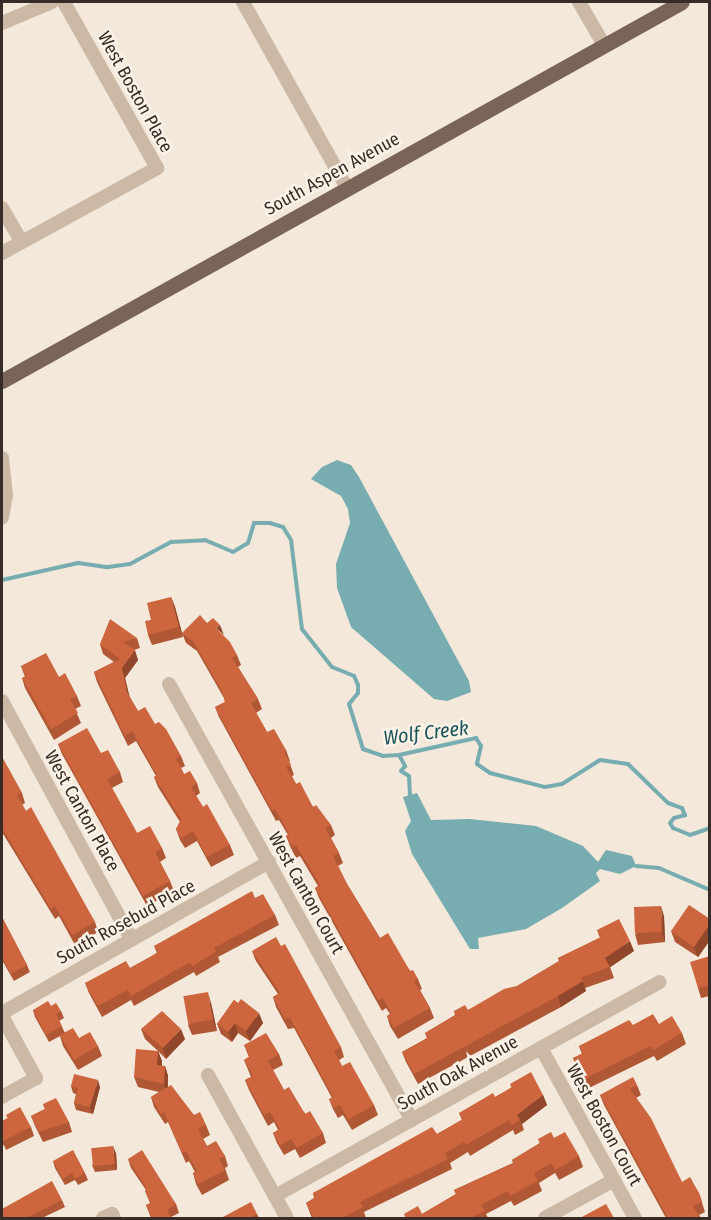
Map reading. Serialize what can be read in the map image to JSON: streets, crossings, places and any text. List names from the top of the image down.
{
  "streets": {
    "main road": ["South Aspen Avenue"],
    "street": [
      "West Boston Place",
      "West Canton Place",
      "West Canton Court",
      "South Rosebud Place",
      "South Oak Avenue",
      "West Boston Court"
    ]
  },
  "crossings": [
    ["West Canton Place", "South Rosebud Place"],
    ["West Canton Court", "South Rosebud Place"],
    ["West Canton Court", "South Oak Avenue"],
    ["South Oak Avenue", "West Boston Court"]
  ],
  "water": ["Wolf Creek"]
}
